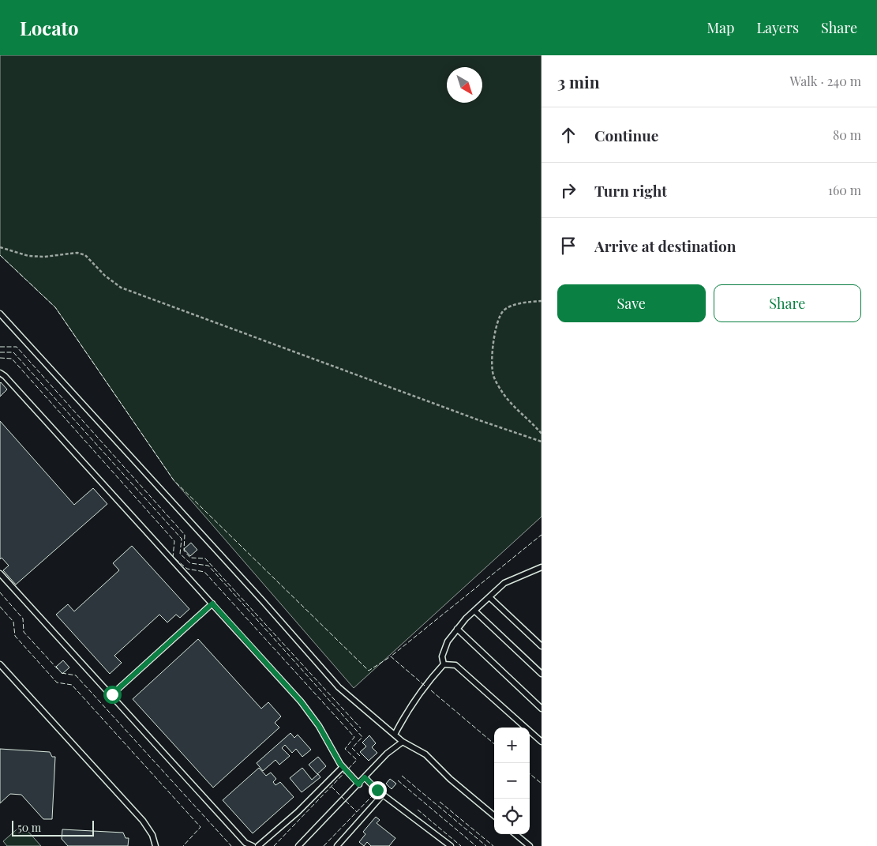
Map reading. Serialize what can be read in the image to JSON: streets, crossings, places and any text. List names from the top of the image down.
{
  "scale_bar": "50 m",
  "north": "bottom right",
  "page": {
    "header": "Locato",
    "nav": ["Map", "Layers", "Share"],
    "heading": ["3 min", "Walk · 240 m"],
    "list": [
      ["Continue", "80 m"],
      ["Turn right", "160 m"],
      "Arrive at destination"
    ],
    "buttons": ["Save", "Share"],
    "map_buttons": ["+", "−"],
    "scale": "50 m"
  }
}
